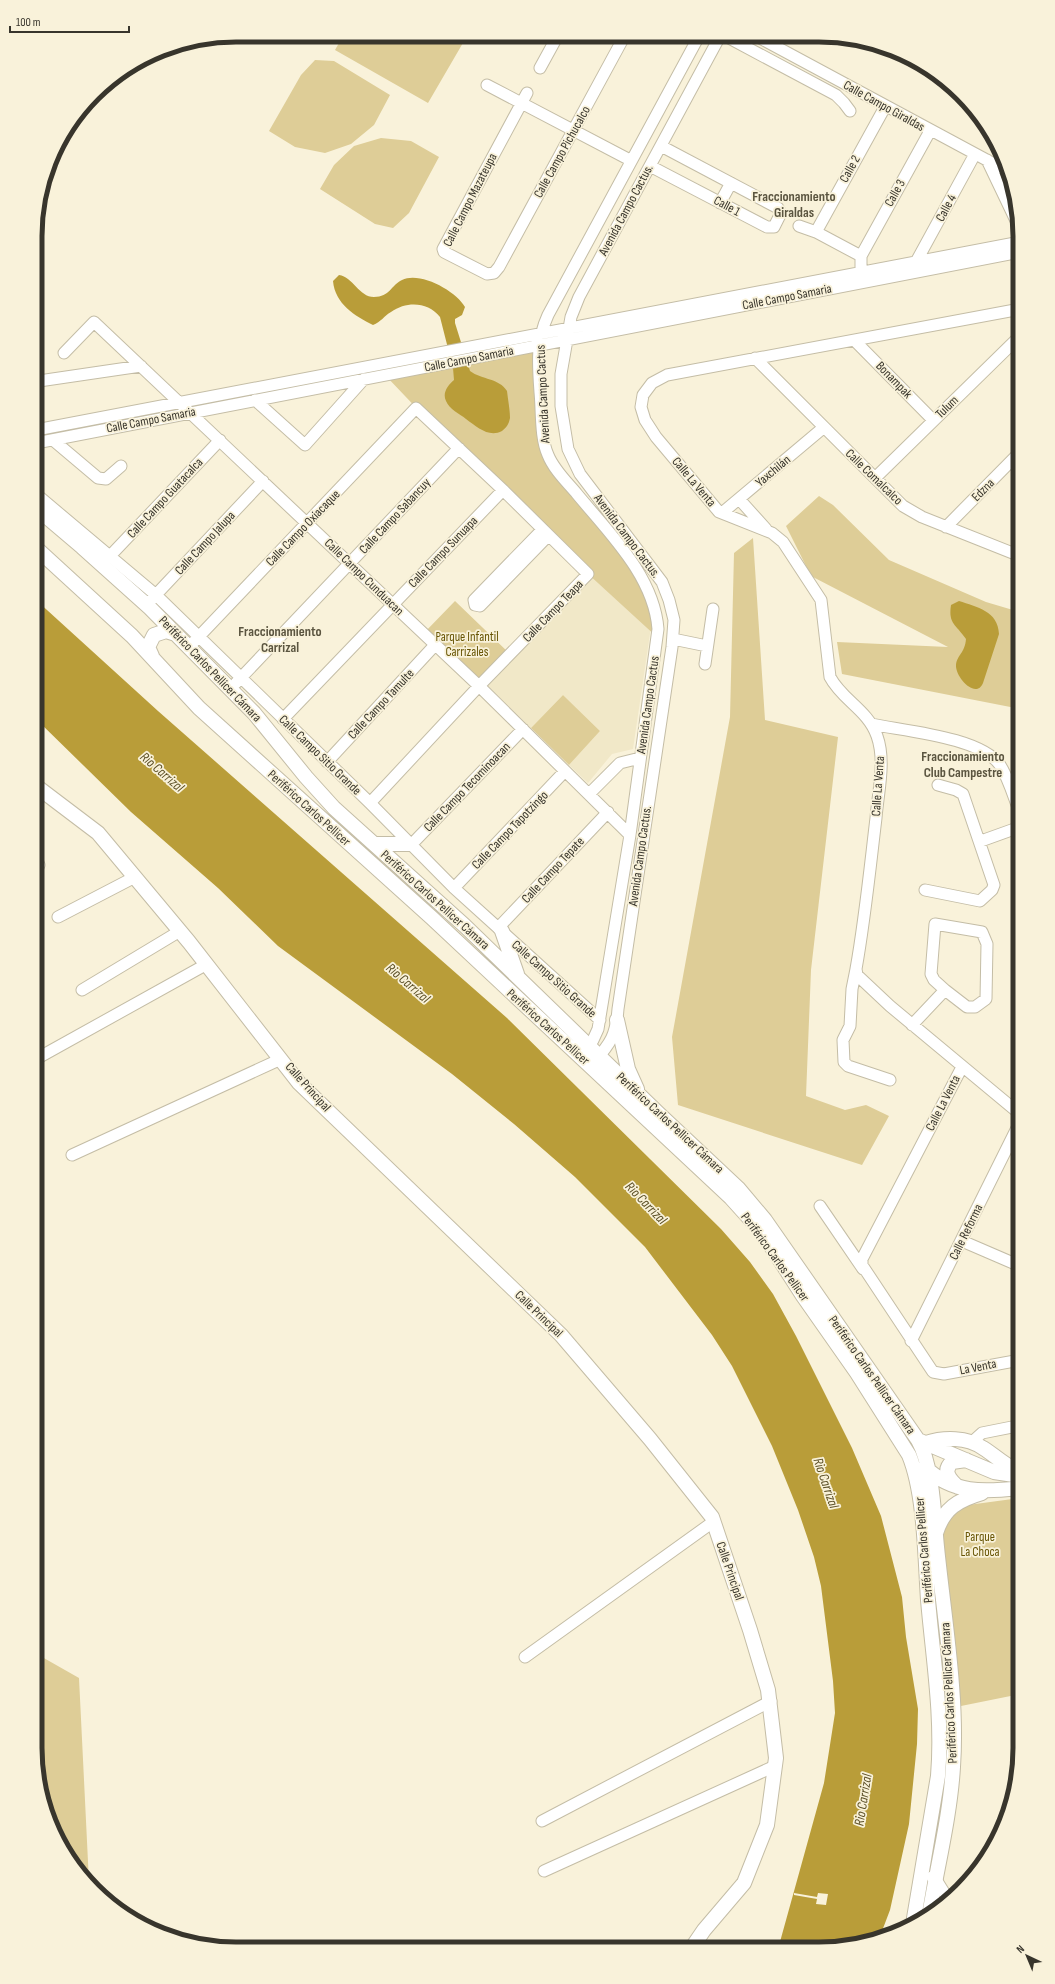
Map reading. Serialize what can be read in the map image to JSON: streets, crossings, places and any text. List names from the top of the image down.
{
  "streets": {
    "main road": ["Periférico Carlos Pellicer Cámara", "Periférico Carlos Pellicer", "Calle Principal"],
    "street": [
      "Calle Campo Giraldas",
      "Calle Campo Pichucalco",
      "Calle 2",
      "Calle 3",
      "Calle Campo Mazateupa",
      "Calle 1",
      "Calle 4",
      "Avenida Campo Cactus.",
      "Calle Campo Samaria",
      "Bonampak",
      "Avenida Campo Cactus",
      "Tulum",
      "Yaxchilán",
      "Calle Comalcalco",
      "Calle La Venta",
      "Edzna",
      "Calle Campo Guatacalca",
      "Calle Campo Sabancuy",
      "Calle Campo Oxiacaque",
      "Calle Campo Jalupa",
      "Calle Campo Sunuapa",
      "Calle Campo Cunduacan",
      "Calle Campo Teapa",
      "Calle Campo Tamulte",
      "Calle Campo Sitio Grande",
      "Calle Campo Tecominoacan",
      "Calle Campo Tapotzingo",
      "Calle Campo Tepate",
      "Calle Reforma",
      "La Venta"
    ]
  },
  "crossings": [
    ["Calle Campo Giraldas", "Calle 2"],
    ["Calle Campo Giraldas", "Calle 3"],
    ["Calle Campo Giraldas", "Calle 4"],
    ["Calle Campo Pichucalco", "Calle Campo Mazateupa"],
    ["Calle 1", "Avenida Campo Cactus."],
    ["Calle 4", "Calle Campo Samaria"],
    ["Avenida Campo Cactus.", "Calle Campo Samaria"],
    ["Avenida Campo Cactus.", "Periférico Carlos Pellicer Cámara"],
    ["Avenida Campo Cactus.", "Periférico Carlos Pellicer"],
    ["Calle Campo Samaria", "Avenida Campo Cactus"],
    ["Calle Campo Samaria", "Calle Campo Cunduacan"],
    ["Bonampak", "Tulum"],
    ["Bonampak", "Calle La Venta"],
    ["Avenida Campo Cactus", "Calle Campo Cunduacan"],
    ["Avenida Campo Cactus", "Periférico Carlos Pellicer Cámara"],
    ["Avenida Campo Cactus", "Calle Campo Sitio Grande"],
    ["Avenida Campo Cactus", "Periférico Carlos Pellicer"],
    ["Tulum", "Calle Comalcalco"],
    ["Yaxchilán", "Calle Comalcalco"],
    ["Yaxchilán", "Calle La Venta"],
    ["Calle Comalcalco", "Calle La Venta"],
    ["Calle Comalcalco", "Edzna"],
    ["Calle Campo Guatacalca", "Calle Campo Cunduacan"],
    ["Calle Campo Guatacalca", "Calle Campo Sitio Grande"],
    ["Calle Campo Sabancuy", "Calle Campo Cunduacan"],
    ["Calle Campo Sabancuy", "Calle Campo Teapa"],
    ["Calle Campo Sabancuy", "Periférico Carlos Pellicer Cámara"],
    ["Calle Campo Sabancuy", "Calle Campo Sitio Grande"],
    ["Calle Campo Oxiacaque", "Calle Campo Cunduacan"],
    ["Calle Campo Oxiacaque", "Calle Campo Teapa"],
    ["Calle Campo Oxiacaque", "Periférico Carlos Pellicer Cámara"],
    ["Calle Campo Oxiacaque", "Calle Campo Sitio Grande"],
    ["Calle Campo Jalupa", "Calle Campo Cunduacan"],
    ["Calle Campo Jalupa", "Periférico Carlos Pellicer Cámara"],
    ["Calle Campo Jalupa", "Calle Campo Sitio Grande"],
    ["Calle Campo Sunuapa", "Calle Campo Cunduacan"],
    ["Calle Campo Sunuapa", "Calle Campo Teapa"],
    ["Calle Campo Sunuapa", "Calle Campo Sitio Grande"],
    ["Calle Campo Cunduacan", "Calle Campo Teapa"],
    ["Calle Campo Cunduacan", "Calle Campo Tamulte"],
    ["Calle Campo Cunduacan", "Calle Campo Tecominoacan"],
    ["Calle Campo Cunduacan", "Calle Campo Tapotzingo"],
    ["Calle Campo Cunduacan", "Calle Campo Tepate"],
    ["Calle Campo Teapa", "Calle Campo Sitio Grande"],
    ["Periférico Carlos Pellicer Cámara", "Calle Campo Sitio Grande"],
    ["Periférico Carlos Pellicer Cámara", "Periférico Carlos Pellicer"],
    ["Calle Campo Tamulte", "Calle Campo Sitio Grande"],
    ["Calle Campo Sitio Grande", "Calle Campo Tecominoacan"],
    ["Calle Campo Sitio Grande", "Calle Campo Tapotzingo"],
    ["Calle Campo Sitio Grande", "Calle Campo Tepate"],
    ["Calle Reforma", "La Venta"]
  ],
  "districts": ["Fraccionamiento Giraldas", "Fraccionamiento Carrizal", "Fraccionamiento Club Campestre"],
  "water": ["Rio Carrizal"],
  "parks": ["Parque Infantil Carrizales", "Parque La Choca"],
  "scale_bar": "100 m",
  "north": "top left"
}
